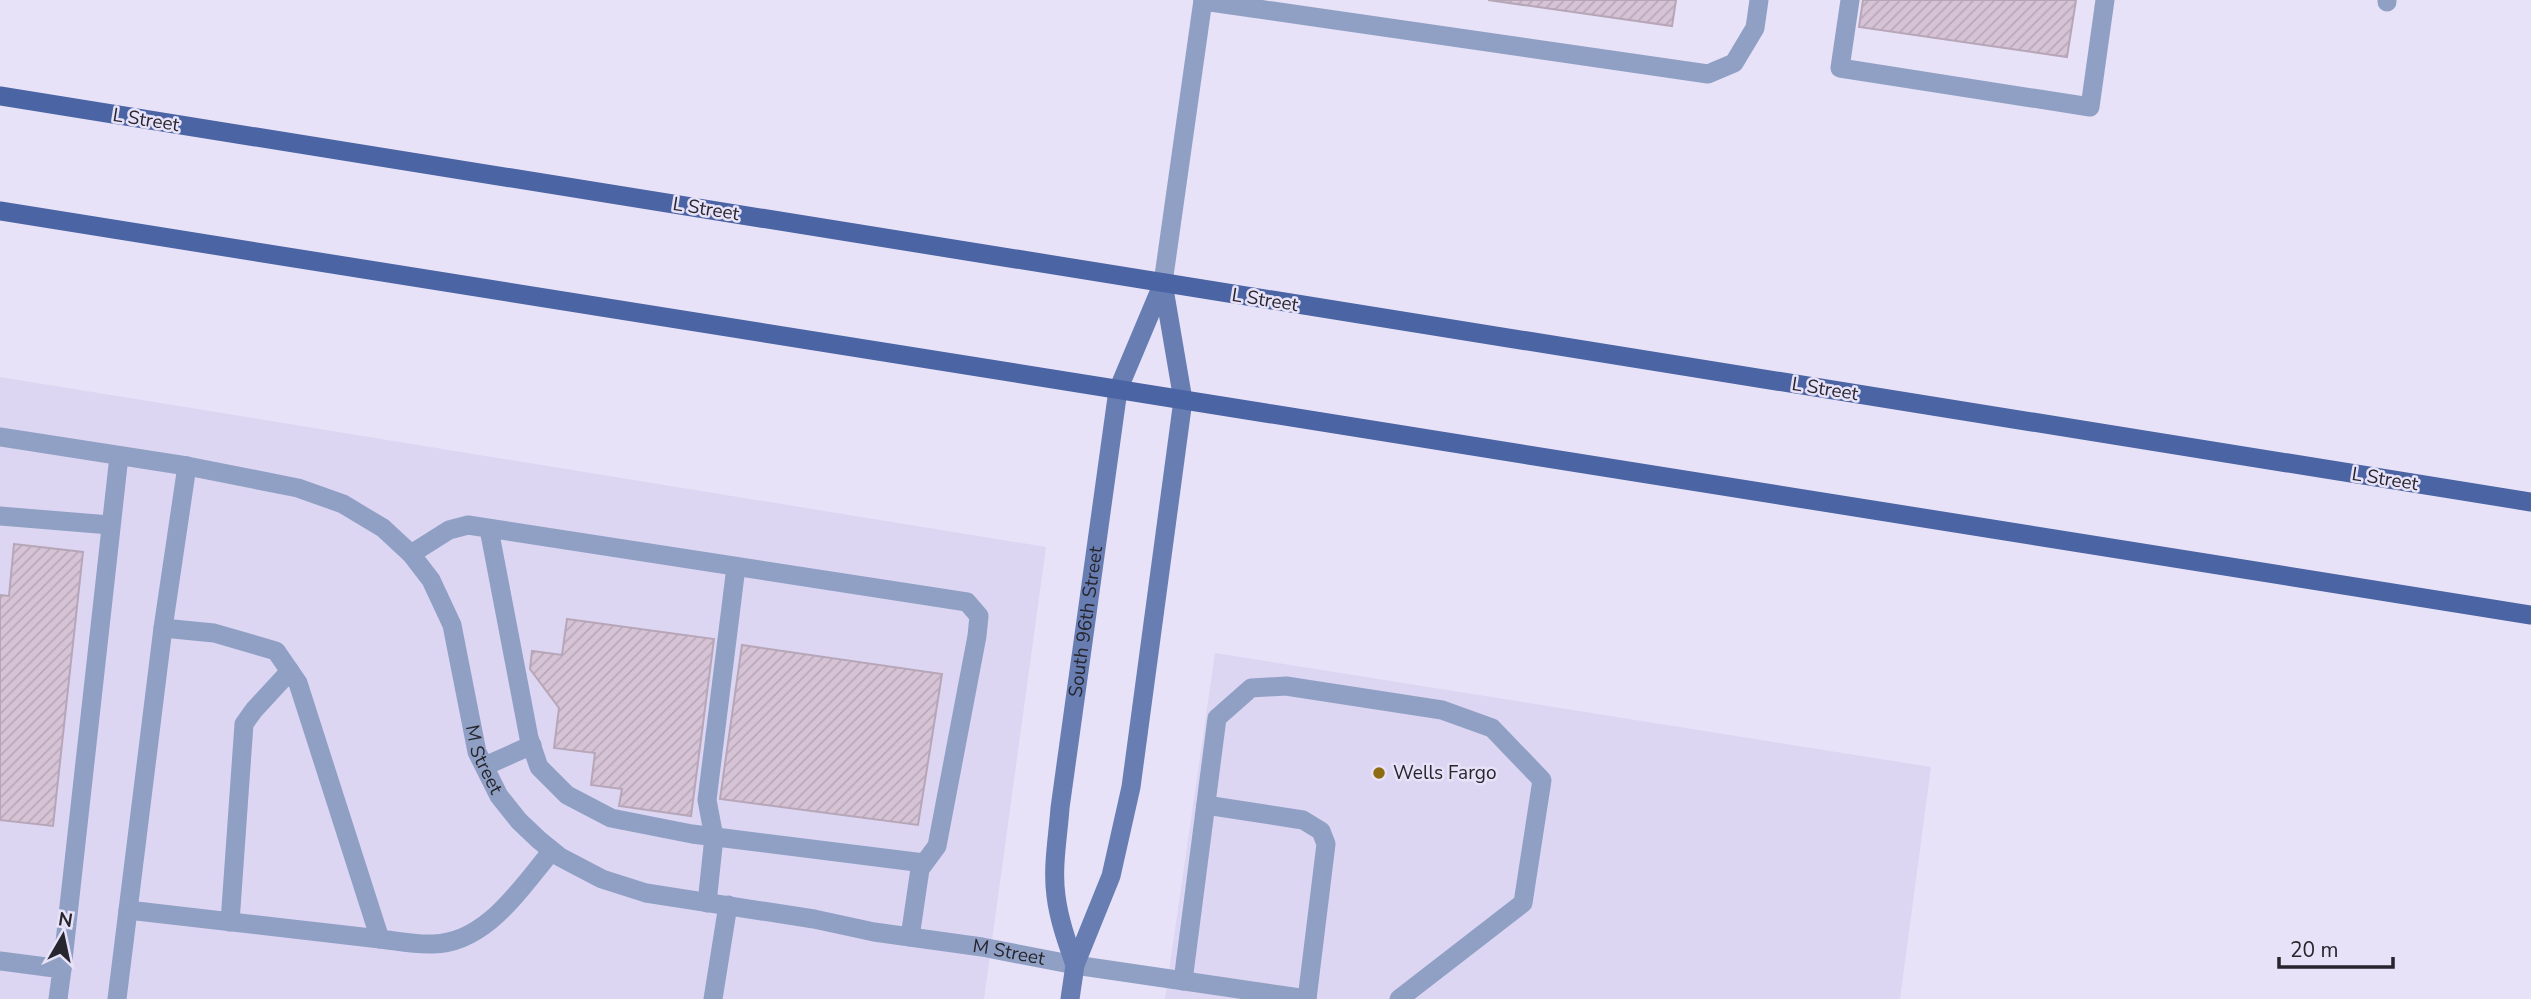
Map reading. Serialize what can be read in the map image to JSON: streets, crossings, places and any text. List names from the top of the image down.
{
  "streets": {
    "main road": ["L Street", "South 96th Street"],
    "street": ["M Street"]
  },
  "crossings": [
    ["L Street", "South 96th Street"],
    ["South 96th Street", "M Street"]
  ],
  "places": ["Wells Fargo"],
  "scale_bar": "20 m",
  "north": "top"
}
